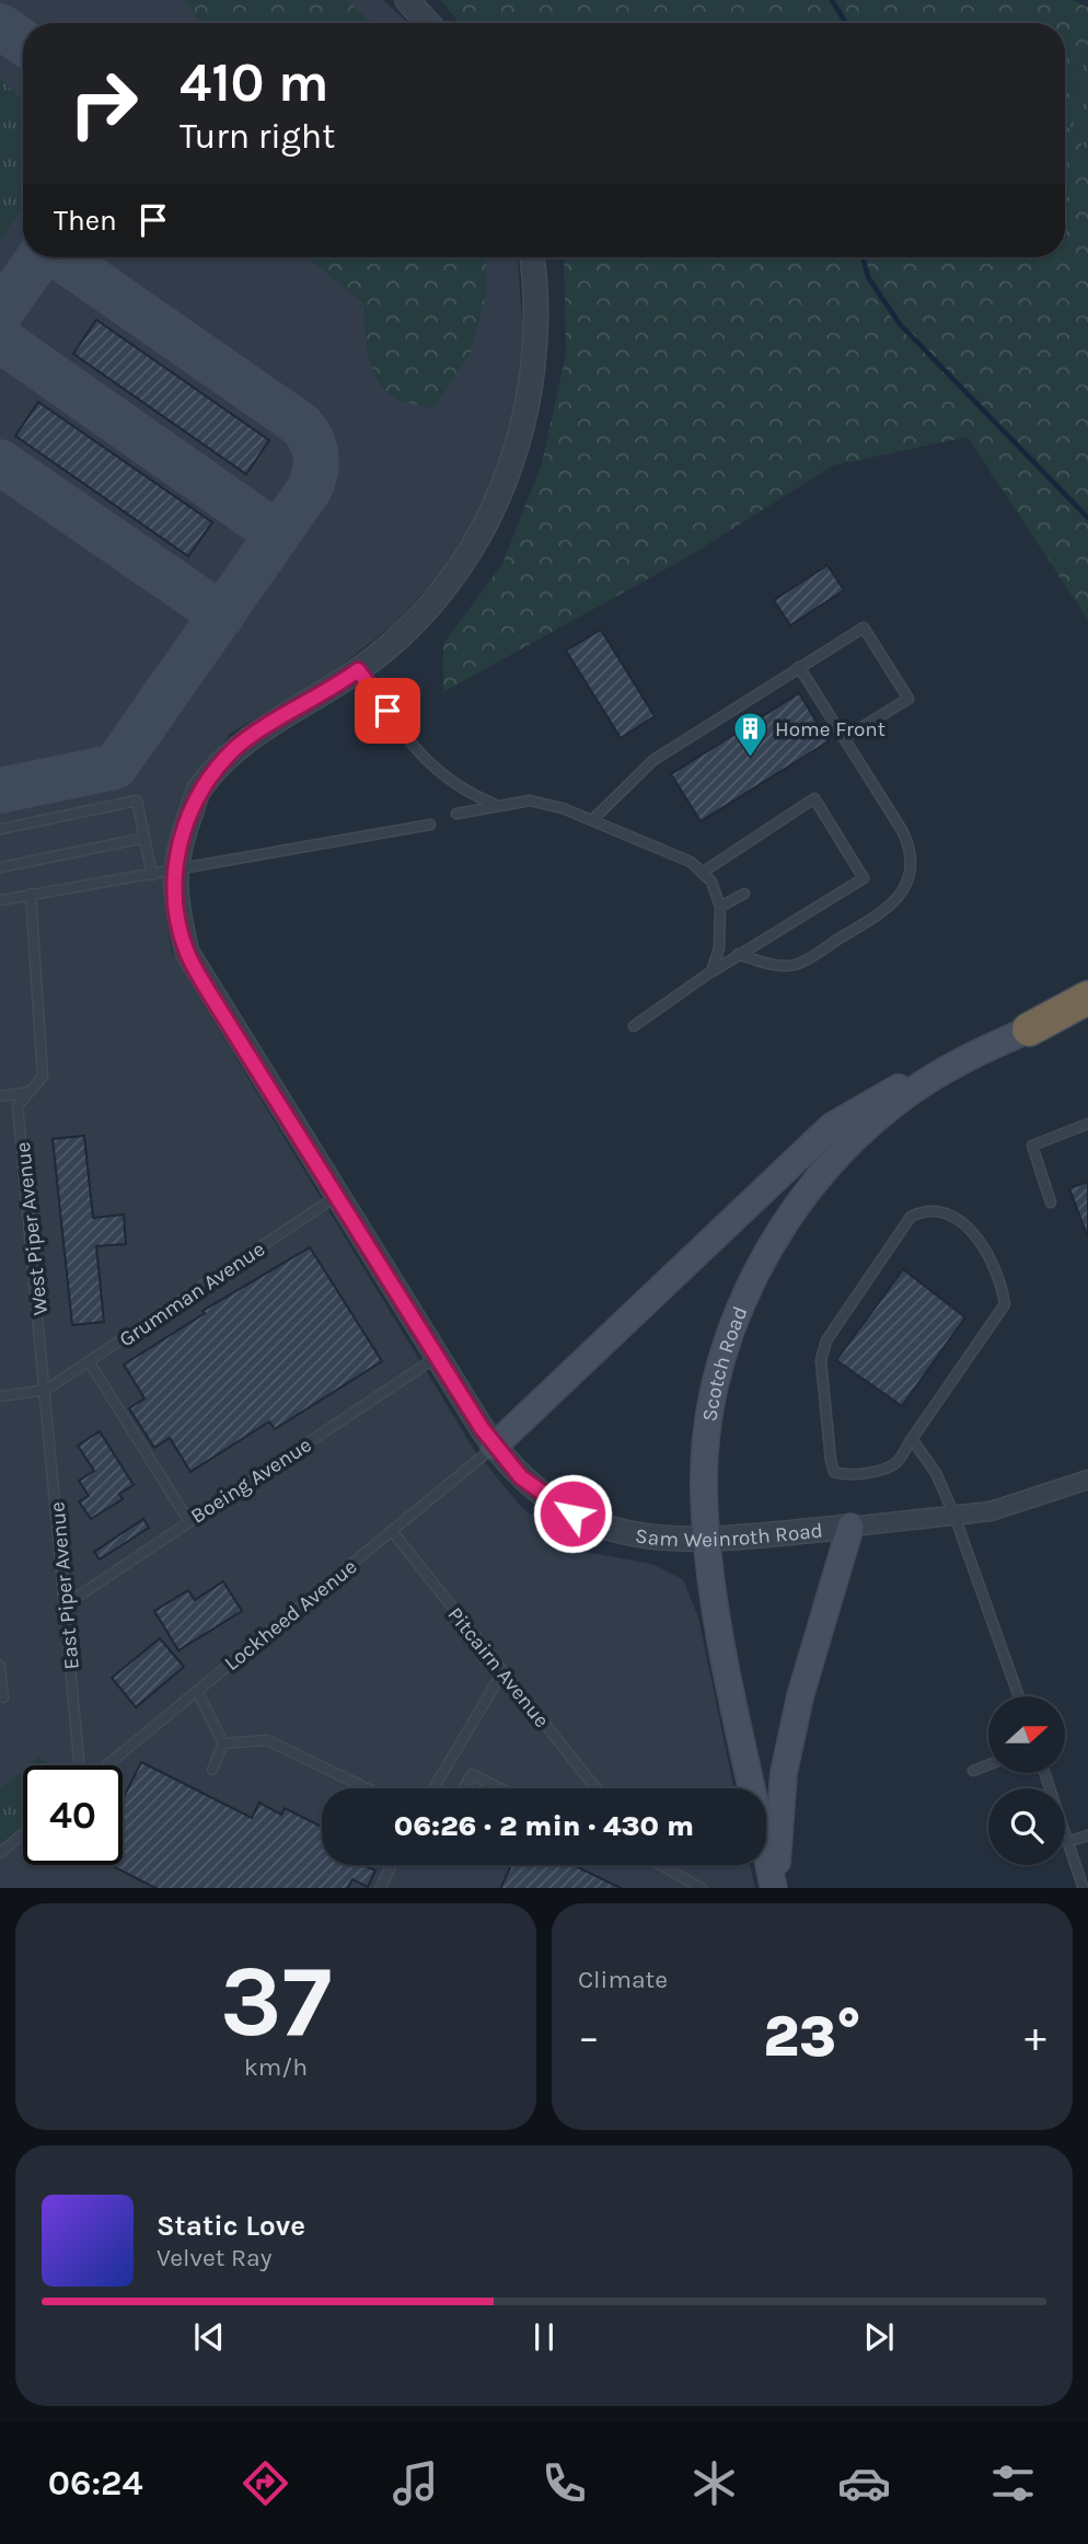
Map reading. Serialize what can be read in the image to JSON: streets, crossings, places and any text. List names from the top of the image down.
{
  "streets": {
    "main road": ["Scotch Road"],
    "street": ["Sam Weinroth Road"],
    "lane": [
      "West Piper Avenue",
      "Grumman Avenue",
      "Boeing Avenue",
      "East Piper Avenue",
      "Lockheed Avenue",
      "Pitcairn Avenue"
    ]
  },
  "crossings": [
    ["West Piper Avenue", "Grumman Avenue"],
    ["West Piper Avenue", "East Piper Avenue"],
    ["Grumman Avenue", "Sam Weinroth Road"],
    ["Grumman Avenue", "East Piper Avenue"],
    ["Scotch Road", "Sam Weinroth Road"],
    ["Boeing Avenue", "Sam Weinroth Road"],
    ["Boeing Avenue", "East Piper Avenue"],
    ["Sam Weinroth Road", "Lockheed Avenue"],
    ["Lockheed Avenue", "Pitcairn Avenue"]
  ],
  "places": {
    "building": ["Home Front"]
  },
  "north": "right",
  "page": {
    "turn": ["410 m", "Turn right"],
    "then": "Then",
    "limit": "40",
    "trip": "06:26 · 2 min · 430 m",
    "tile": [
      ["37", "km/h"],
      "Climate"
    ],
    "heat": ["−", "23°", "+"],
    "song": ["Static Love", "Velvet Ray"],
    "tabs": "06:24"
  }
}
